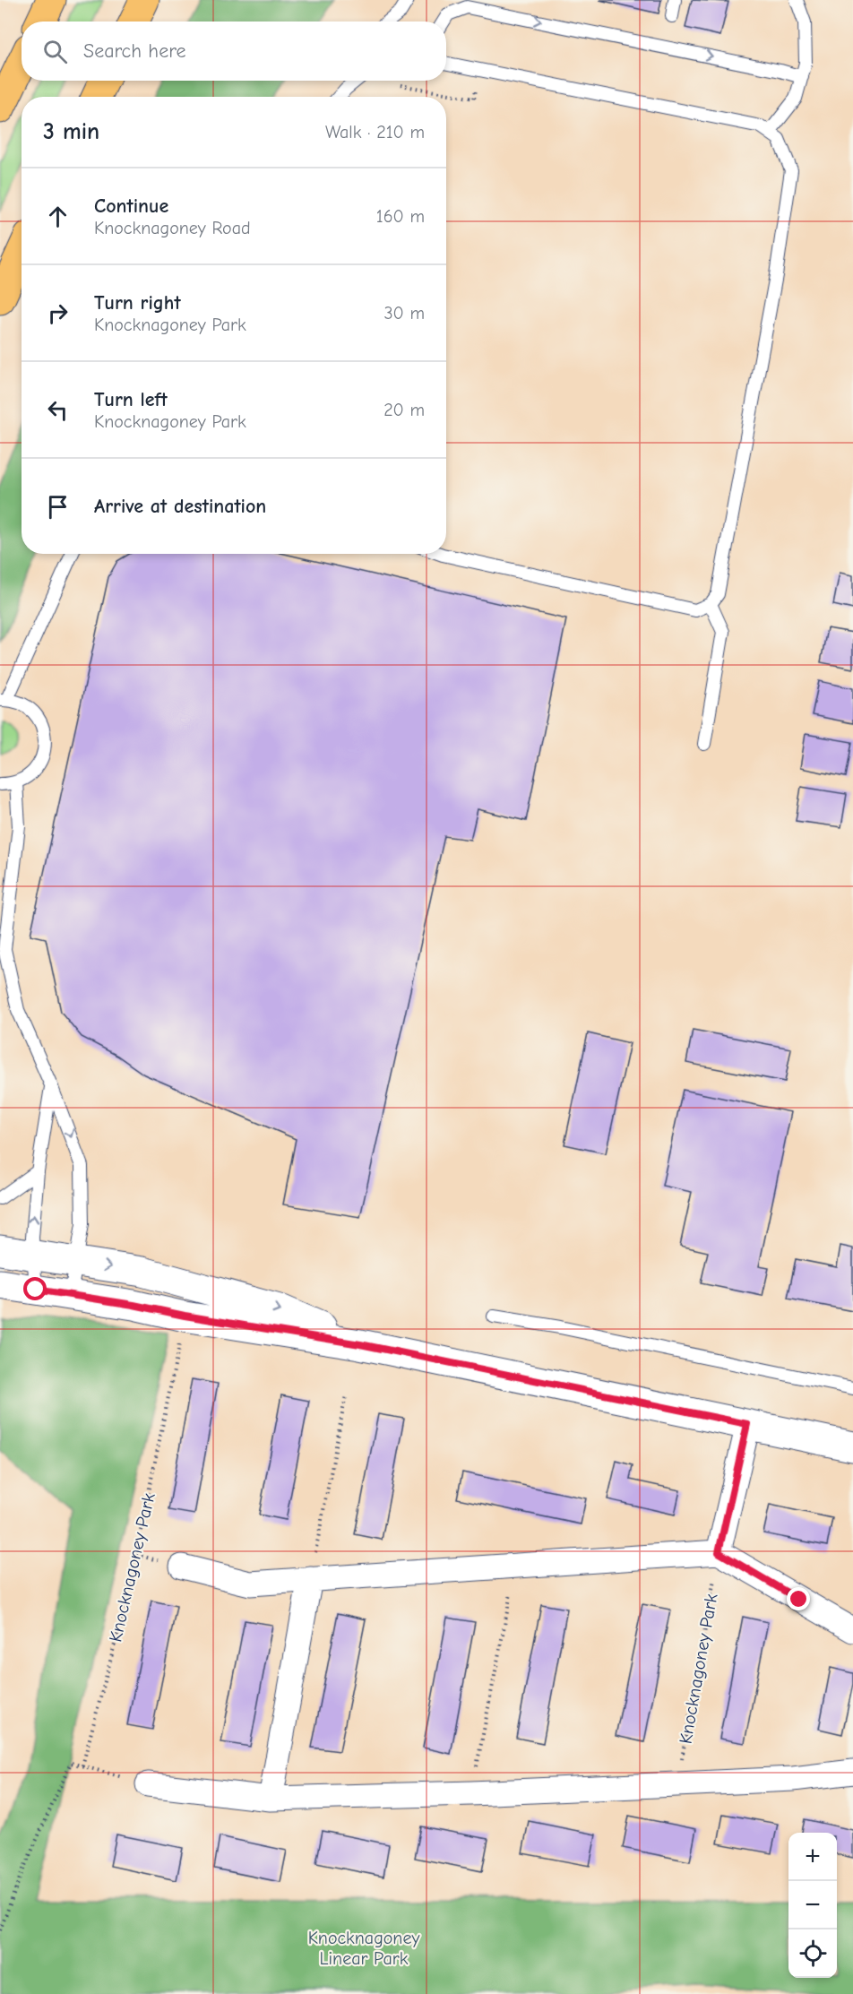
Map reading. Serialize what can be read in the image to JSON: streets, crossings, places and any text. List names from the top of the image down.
{
  "streets": {
    "path": ["Knocknagoney Park"]
  },
  "parks": ["Knocknagoney Linear Park"],
  "page": {
    "search": "Search here",
    "heading": ["3 min", "Walk · 210 m"],
    "list": [
      ["Continue", "Knocknagoney Road", "160 m"],
      ["Turn right", "Knocknagoney Park", "30 m"],
      ["Turn left", "Knocknagoney Park", "20 m"],
      "Arrive at destination"
    ],
    "map_buttons": ["+", "−"]
  }
}
